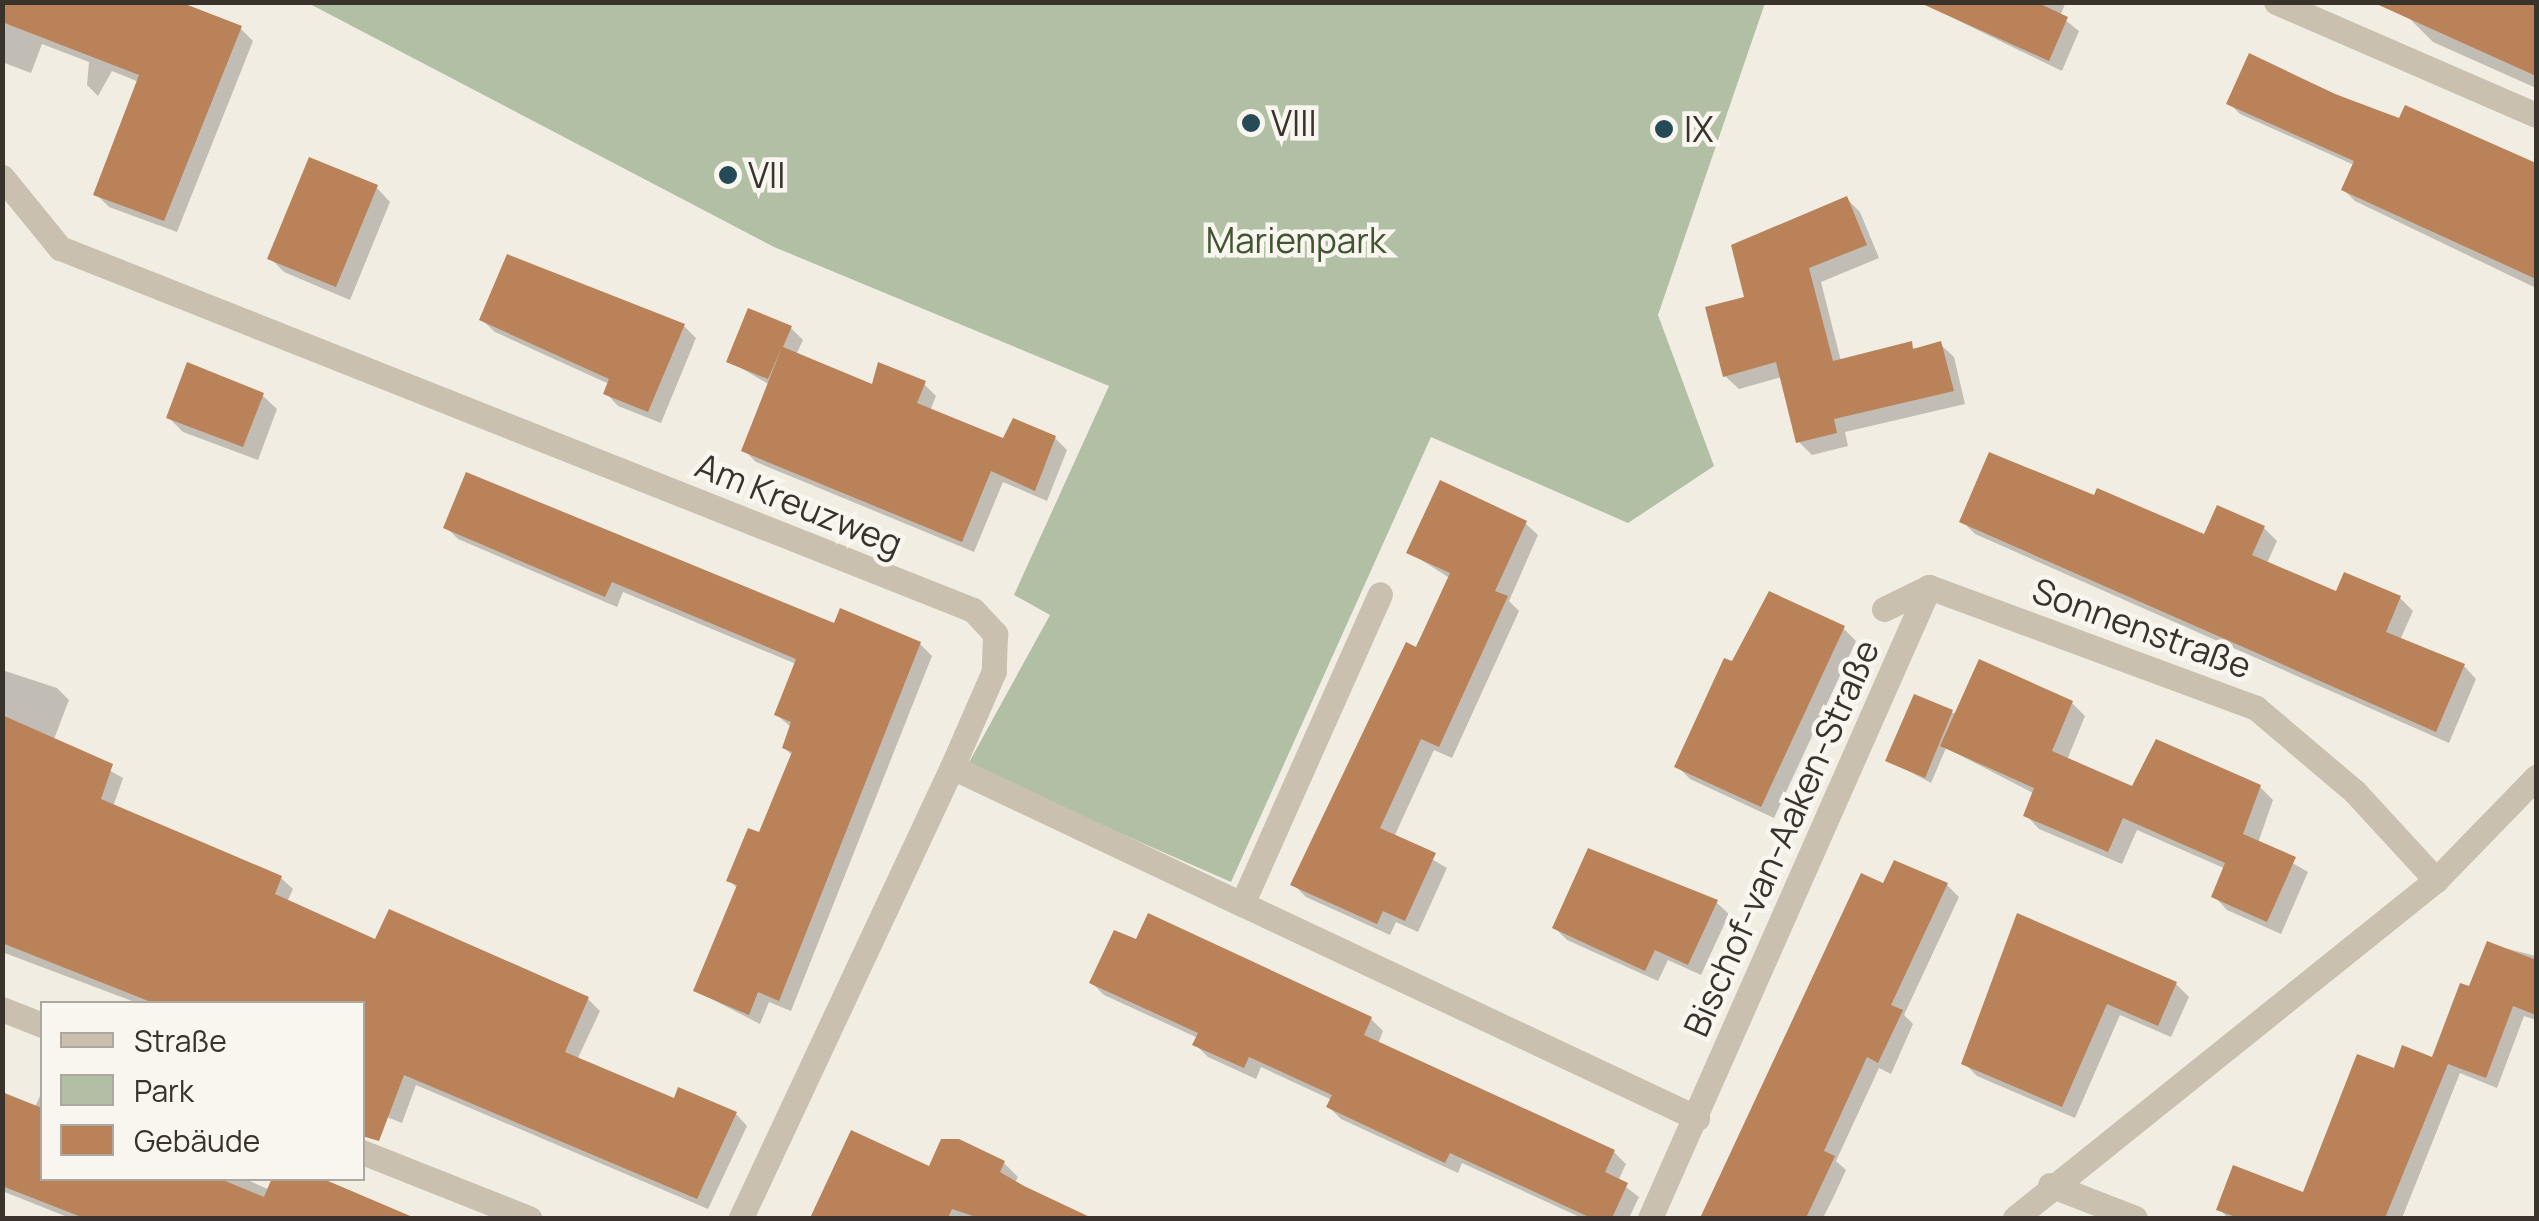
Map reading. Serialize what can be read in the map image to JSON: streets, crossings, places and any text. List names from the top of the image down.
{
  "streets": {
    "street": ["Am Kreuzweg", "Sonnenstraße", "Bischof-van-Aaken-Straße"]
  },
  "crossings": [
    ["Sonnenstraße", "Bischof-van-Aaken-Straße"]
  ],
  "parks": ["Marienpark"],
  "places": ["VIII", "IX", "VII"],
  "legend": ["Straße", "Park", "Gebäude"]
}
